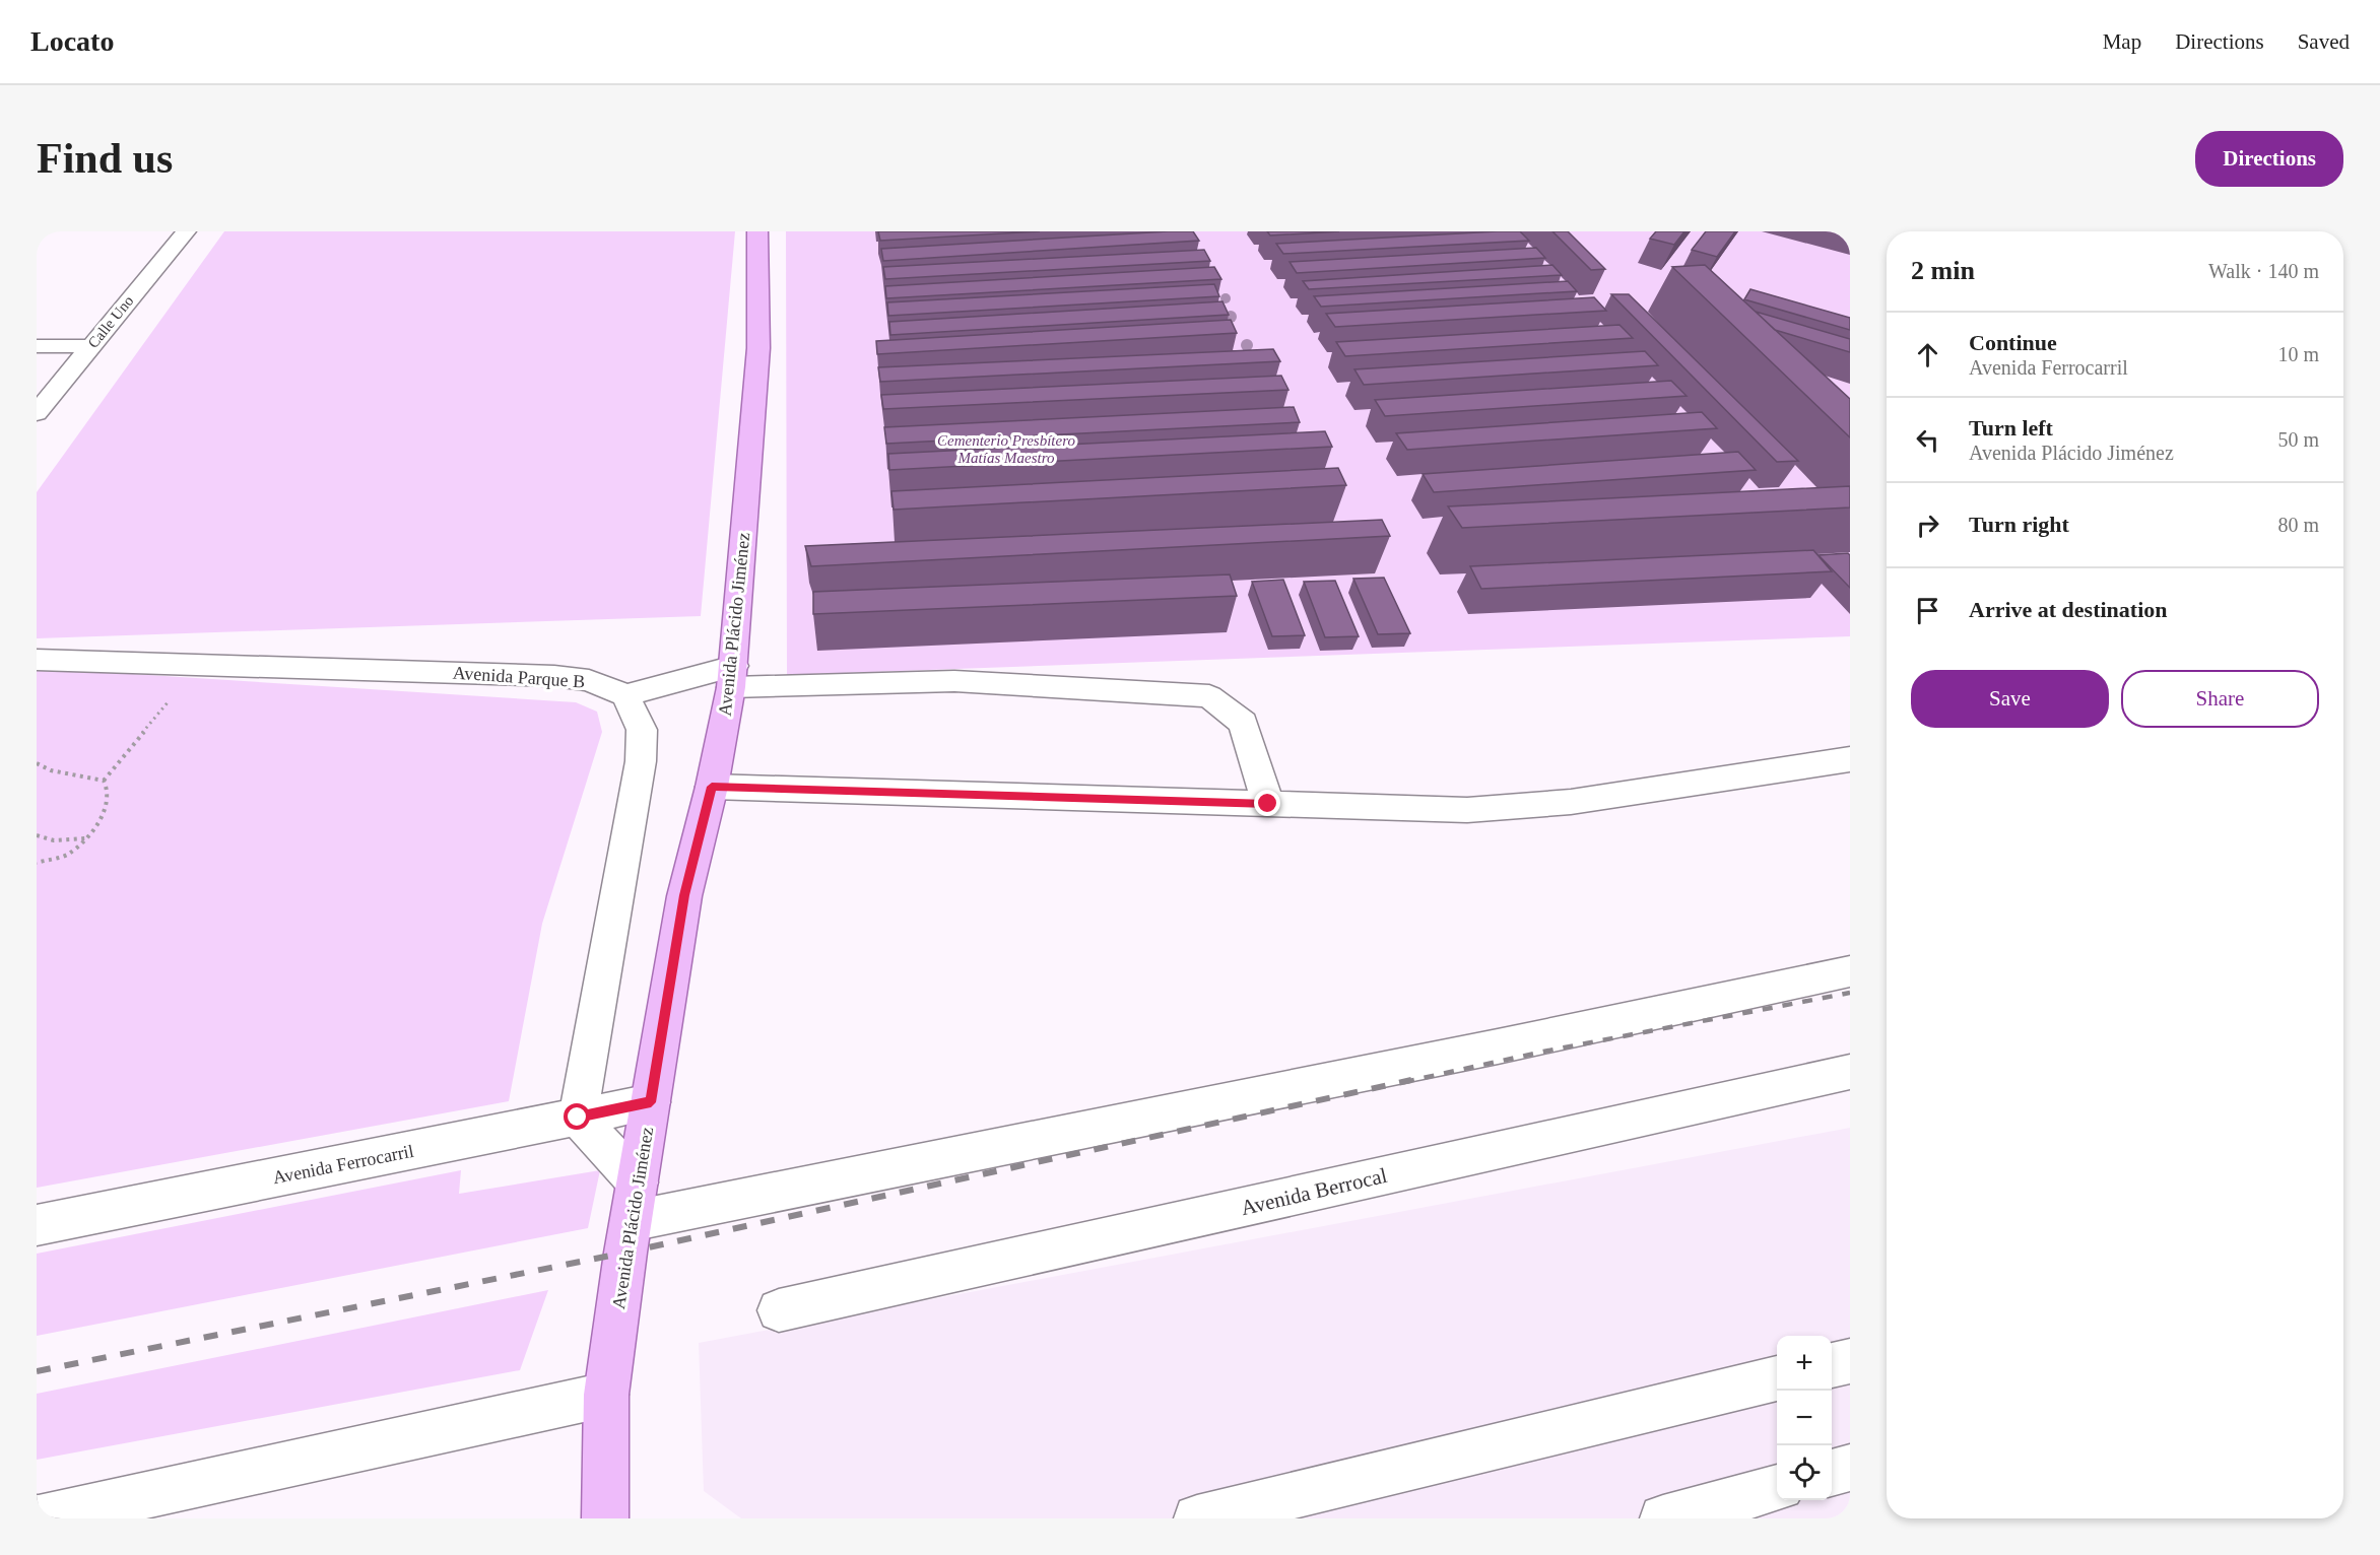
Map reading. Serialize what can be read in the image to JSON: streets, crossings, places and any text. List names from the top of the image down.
{
  "streets": {
    "main road": ["Avenida Plácido Jiménez"],
    "street": [
      "Calle Uno",
      "Avenida Parque B",
      "Avenida Ferrocarril",
      "Avenida Berrocal"
    ]
  },
  "crossings": [
    ["Avenida Plácido Jiménez", "Avenida Ferrocarril"]
  ],
  "parks": ["Cementerio Presbítero Matías Maestro"],
  "page": {
    "header": "Locato",
    "nav": ["Map", "Directions", "Saved"],
    "buttons": [
      "Directions",
      ["Save", "Share"]
    ],
    "title": "Find us",
    "heading": ["2 min", "Walk · 140 m"],
    "list": [
      ["Continue", "Avenida Ferrocarril", "10 m"],
      ["Turn left", "Avenida Plácido Jiménez", "50 m"],
      ["Turn right", "80 m"],
      "Arrive at destination"
    ],
    "map_buttons": ["+", "−"]
  }
}
